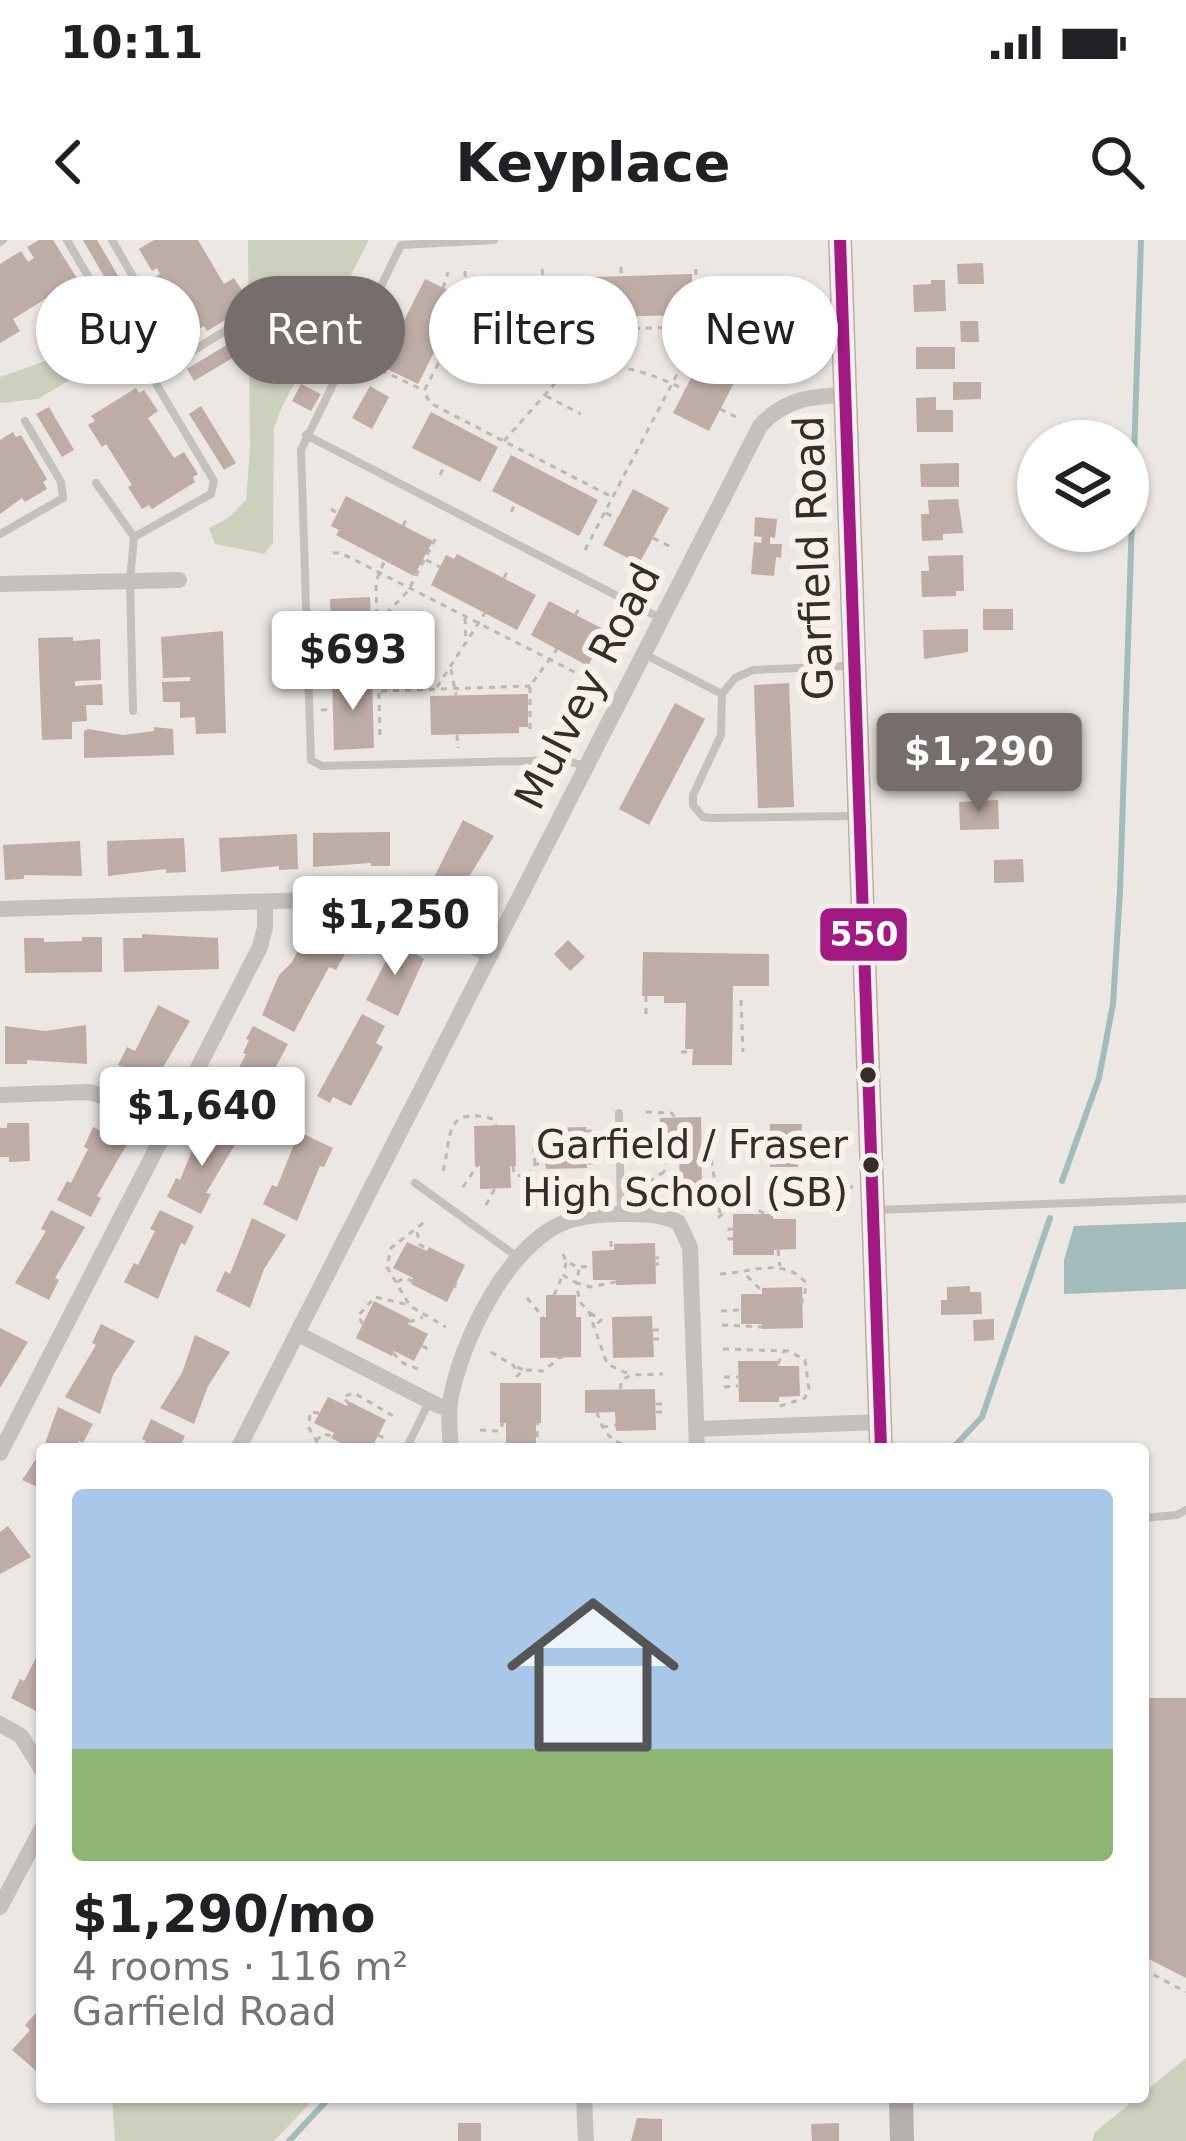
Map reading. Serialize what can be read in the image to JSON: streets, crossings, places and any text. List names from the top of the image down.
{
  "streets": {
    "main road": ["Garfield Road"],
    "street": ["Mulvey Road"]
  },
  "crossings": [
    ["Garfield Road", "Mulvey Road"]
  ],
  "places": ["Garfield / Fraser High School (SB)"],
  "lines": ["transit line 550"],
  "page": {
    "status": "10:11",
    "header": "Keyplace",
    "chip": [
      "Buy",
      "Rent",
      "Filters",
      "New"
    ],
    "price": [
      "$693",
      "$1,290",
      "$1,250",
      "$1,640"
    ],
    "list": [
      {
        "name": "$1,290/mo",
        "note": "4 rooms · 116 m² · Garfield Road"
      }
    ]
  }
}
